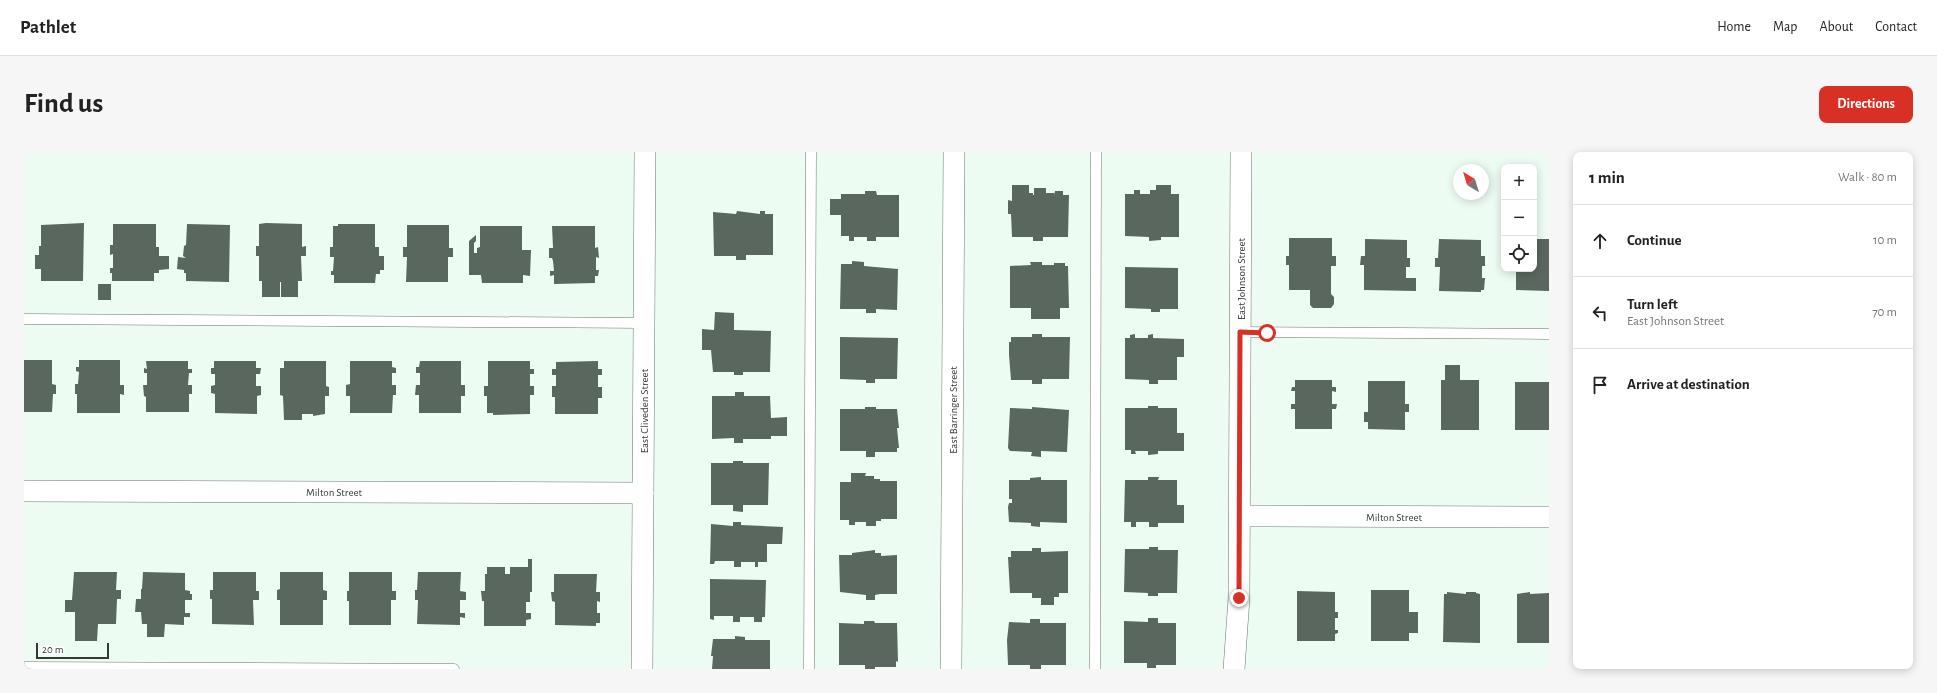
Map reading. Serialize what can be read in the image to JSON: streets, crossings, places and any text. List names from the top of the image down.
{
  "streets": {
    "street": [
      "East Johnson Street",
      "East Barringer Street",
      "East Cliveden Street",
      "Milton Street"
    ]
  },
  "crossings": [
    ["East Johnson Street", "Milton Street"],
    ["East Cliveden Street", "Milton Street"]
  ],
  "scale_bar": "20 m",
  "north": "top left",
  "page": {
    "header": "Pathlet",
    "nav": [
      "Home",
      "Map",
      "About",
      "Contact"
    ],
    "buttons": "Directions",
    "title": "Find us",
    "heading": ["1 min", "Walk · 80 m"],
    "map_buttons": ["+", "−"],
    "list": [
      ["Continue", "10 m"],
      ["Turn left", "East Johnson Street", "70 m"],
      "Arrive at destination"
    ],
    "scale": "20 m"
  }
}
